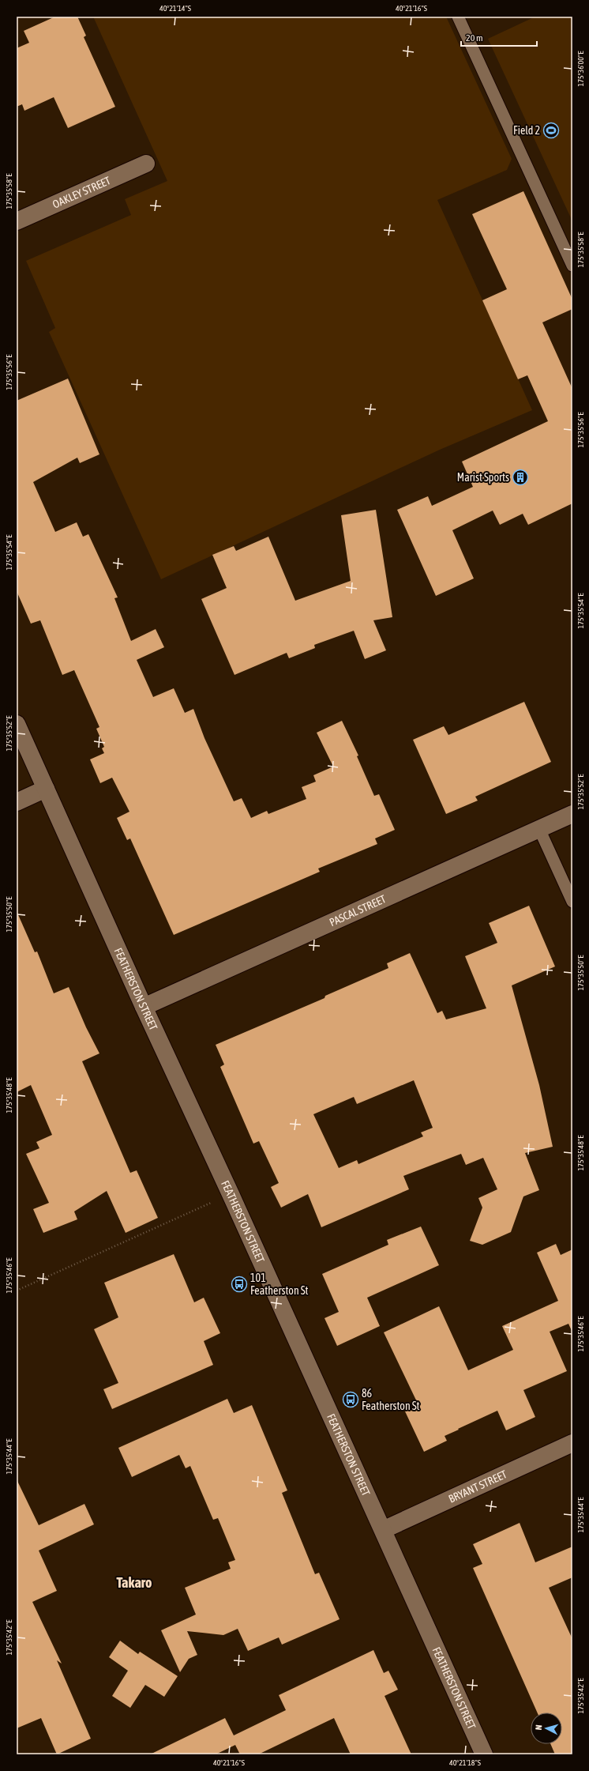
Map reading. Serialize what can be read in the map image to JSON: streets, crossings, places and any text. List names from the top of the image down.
{
  "streets": {
    "main road": [
      "OAKLEY STREET",
      "PASCAL STREET",
      "FEATHERSTON STREET",
      "BRYANT STREET"
    ]
  },
  "crossings": [
    ["PASCAL STREET", "FEATHERSTON STREET"],
    ["FEATHERSTON STREET", "BRYANT STREET"]
  ],
  "districts": ["Takaro"],
  "places": {
    "sports": ["Field 2"],
    "building": ["Marist Sports"],
    "bus stop": ["101 Featherston St", "86 Featherston St"]
  },
  "scale_bar": "20 m",
  "north": "left",
  "coordinates": [
    "40°21'14\"S",
    "40°21'16\"S",
    "175°36'00\"E",
    "175°35'58\"E",
    "175°35'56\"E",
    "175°35'54\"E",
    "175°35'52\"E",
    "175°35'50\"E",
    "175°35'48\"E",
    "175°35'46\"E",
    "175°35'44\"E",
    "175°35'42\"E",
    "40°21'18\"S"
  ]
}
